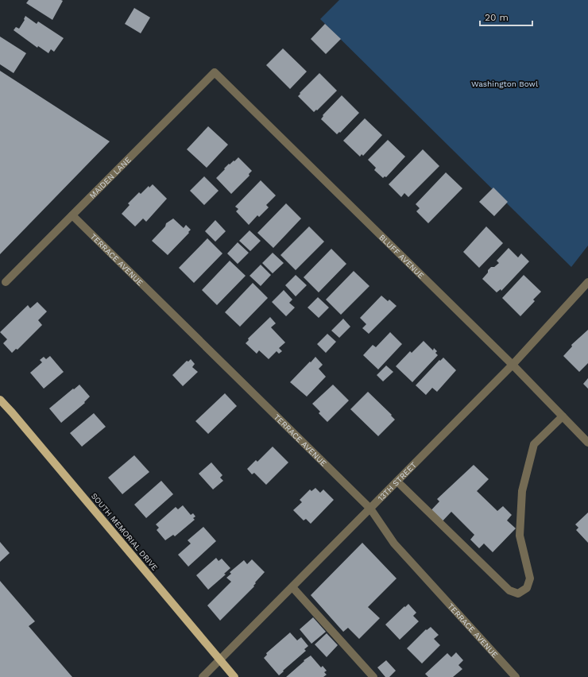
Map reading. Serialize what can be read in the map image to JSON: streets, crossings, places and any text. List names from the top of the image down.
{
  "streets": {
    "main road": ["SOUTH MEMORIAL DRIVE"],
    "street": [
      "MAIDEN LANE",
      "BLUFF AVENUE",
      "TERRACE AVENUE",
      "13TH STREET"
    ]
  },
  "crossings": [
    ["MAIDEN LANE", "BLUFF AVENUE"],
    ["MAIDEN LANE", "TERRACE AVENUE"],
    ["BLUFF AVENUE", "13TH STREET"],
    ["TERRACE AVENUE", "13TH STREET"],
    ["13TH STREET", "SOUTH MEMORIAL DRIVE"]
  ],
  "parks": ["Washington Bowl"],
  "scale_bar": "20 m"
}
